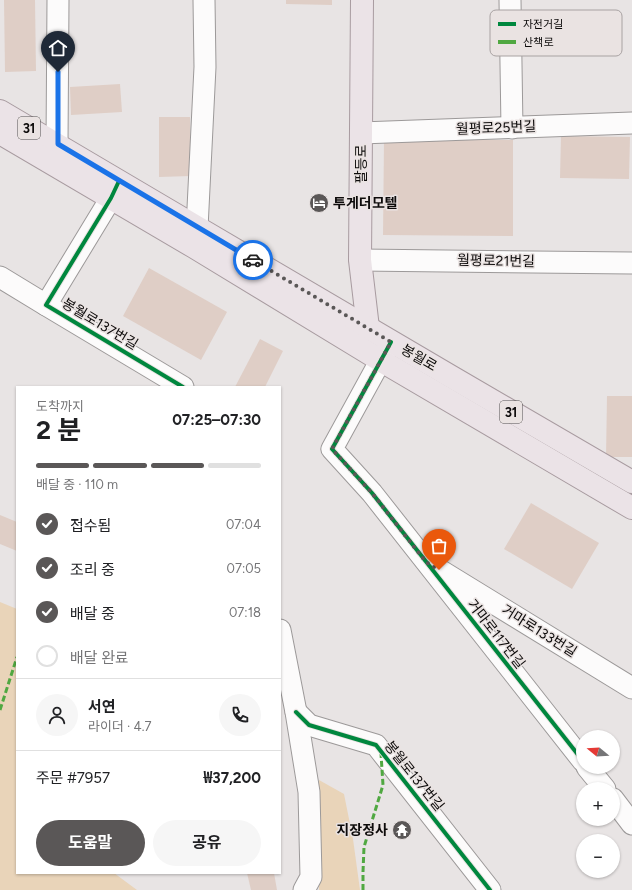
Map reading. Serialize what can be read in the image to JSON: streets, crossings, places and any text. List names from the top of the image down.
{
  "streets": {
    "main road": ["31", "팔등로", "봉월로"],
    "street": [
      "월평로25번길",
      "월평로21번길",
      "봉월로137번길",
      "거마로133번길",
      "거마로117번길"
    ]
  },
  "crossings": [
    ["월평로25번길", "팔등로"],
    ["팔등로", "월평로21번길"],
    ["팔등로", "봉월로"],
    ["봉월로137번길", "봉월로"],
    ["봉월로", "거마로117번길"],
    ["거마로133번길", "거마로117번길"]
  ],
  "places": {
    "hotel": ["투게더모텔"],
    "temple": ["지장정사"]
  },
  "legend": ["자전거길", "산책로"],
  "north": "left",
  "page": {
    "heading": ["2 분", "도착까지", "07:25–07:30"],
    "panel": [
      "서연",
      "라이더 · 4.7",
      "주문 #7957",
      "₩37,200"
    ],
    "bar": "배달 중 · 110 m",
    "list": [
      ["접수됨", "07:04"],
      ["조리 중", "07:05"],
      ["배달 중", "07:18"],
      "배달 완료"
    ],
    "map_buttons": ["+", "−"],
    "buttons": ["도움말", "공유"]
  }
}
